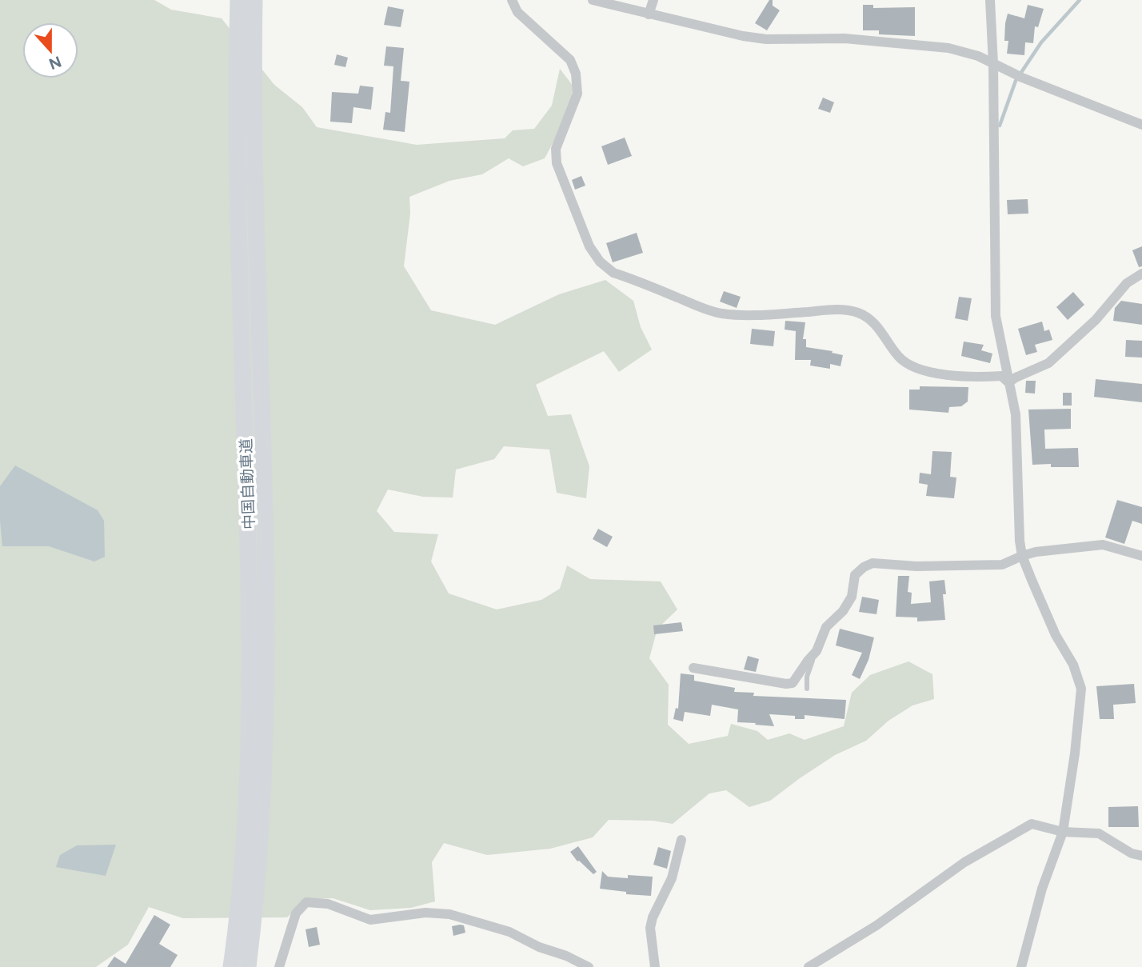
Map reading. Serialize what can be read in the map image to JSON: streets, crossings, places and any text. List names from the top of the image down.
{
  "streets": {
    "highway": ["中国自動車道"]
  },
  "north": "bottom"
}
